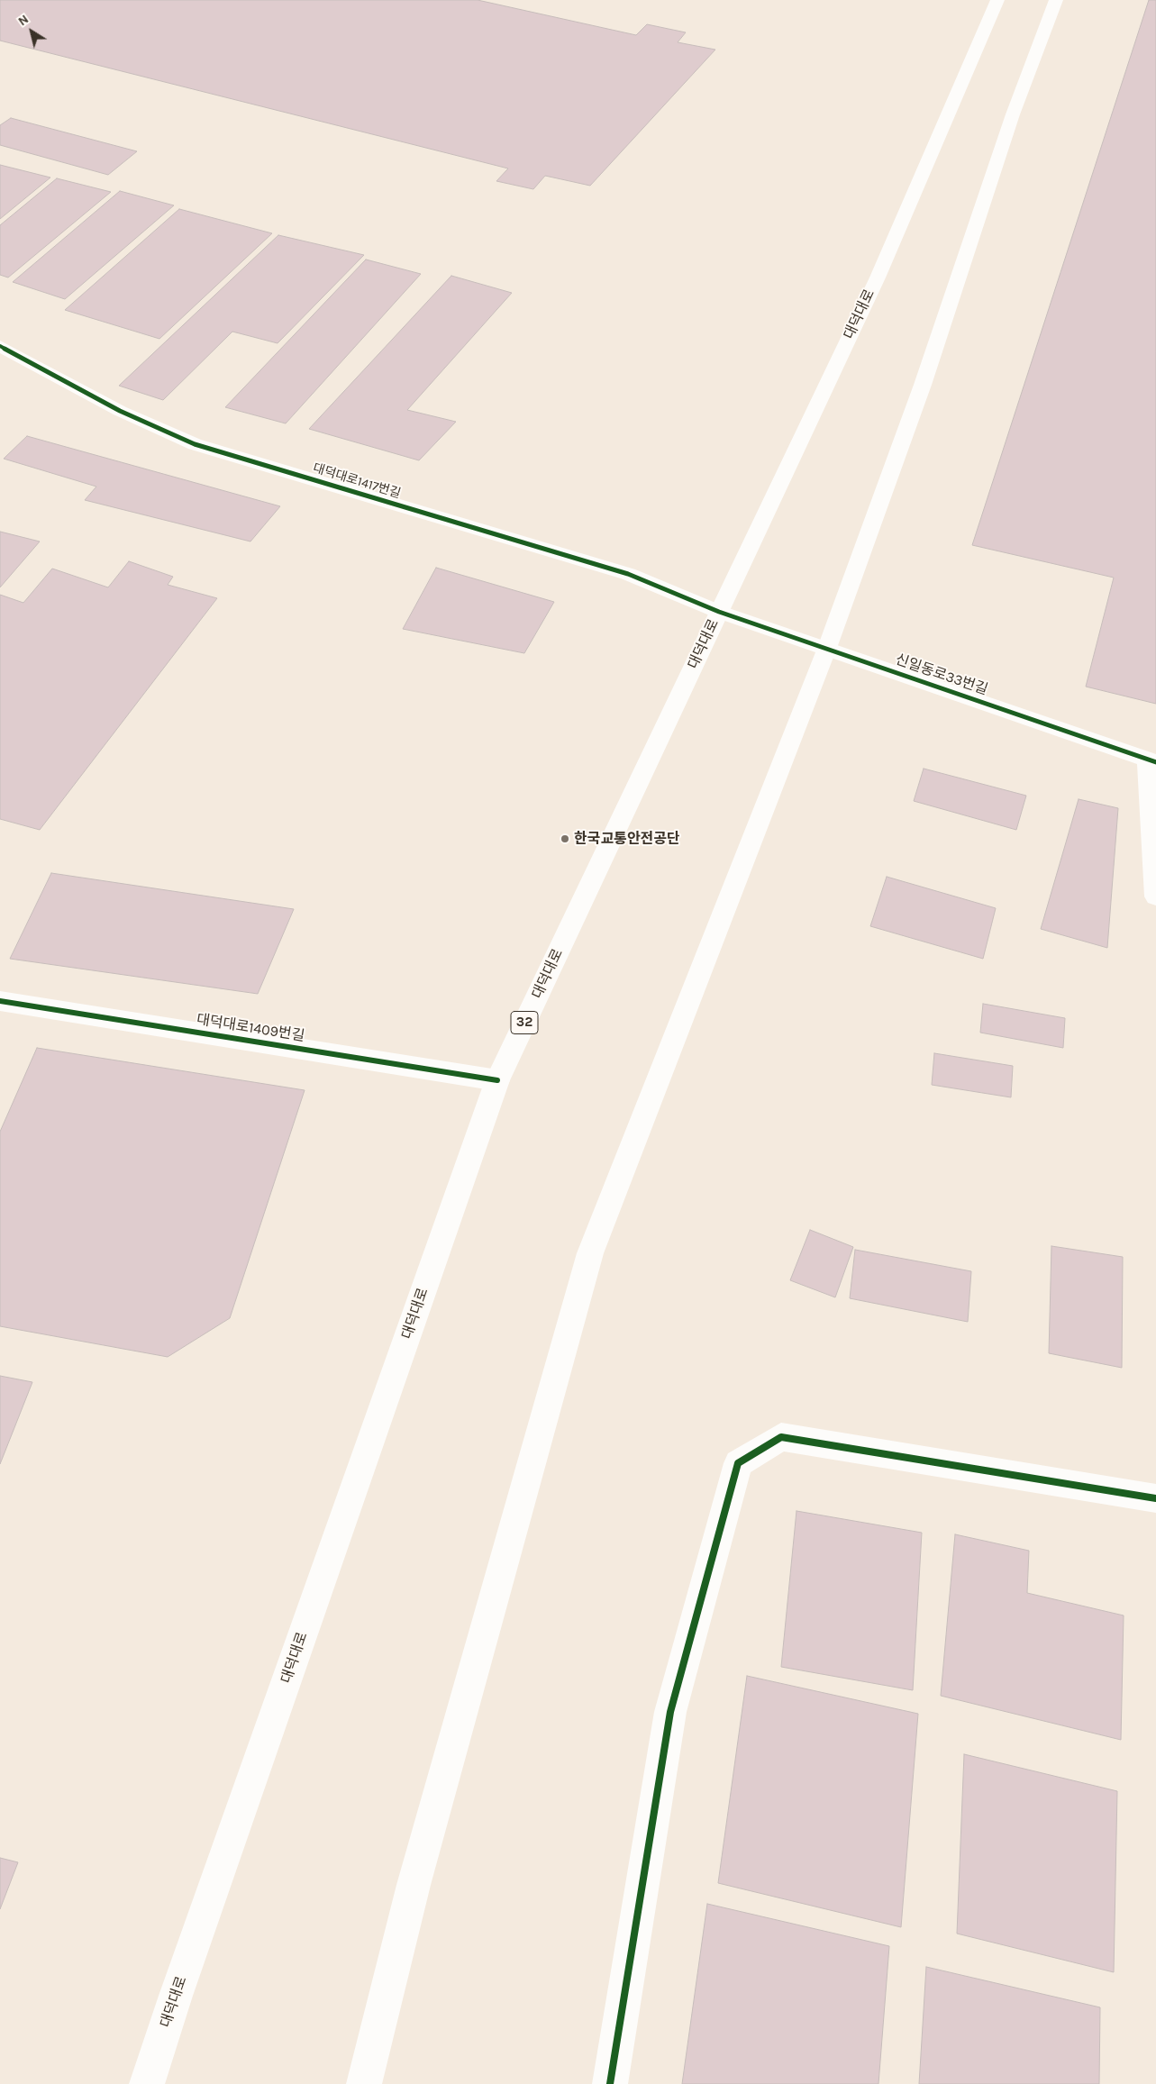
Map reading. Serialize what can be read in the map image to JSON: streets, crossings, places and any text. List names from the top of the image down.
{
  "streets": {
    "main road": [
      "대덕대로",
      "대덕대로1417번길",
      "신일동로33번길",
      "32",
      "대덕대로1409번길"
    ]
  },
  "crossings": [
    ["대덕대로", "대덕대로1417번길"],
    ["대덕대로", "신일동로33번길"],
    ["대덕대로", "대덕대로1409번길"],
    ["대덕대로1417번길", "신일동로33번길"]
  ],
  "places": ["한국교통안전공단"],
  "north": "top left"
}
